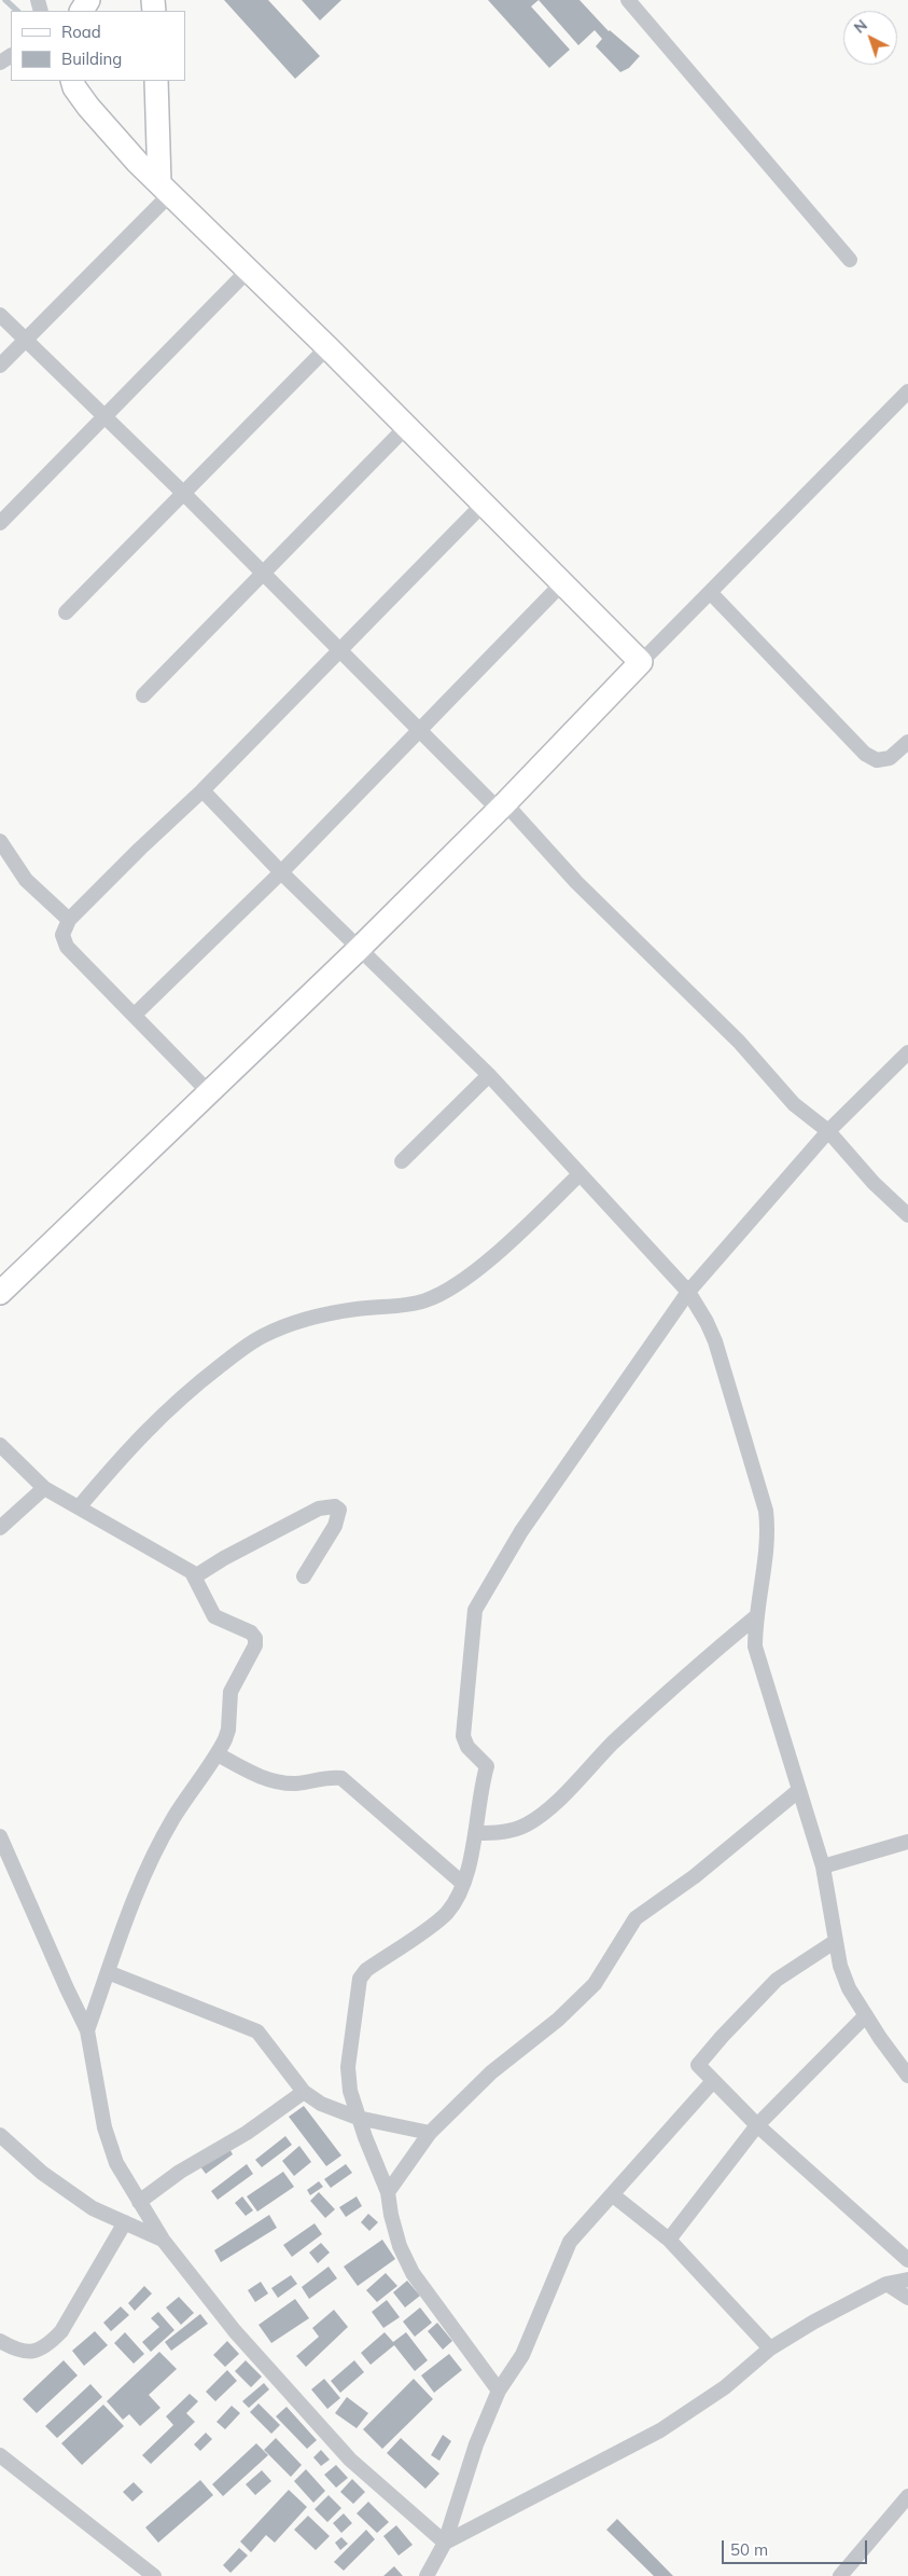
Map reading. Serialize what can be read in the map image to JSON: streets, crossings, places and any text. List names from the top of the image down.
{
  "legend": ["Road", "Building"],
  "scale_bar": "50 m",
  "north": "top left"
}
